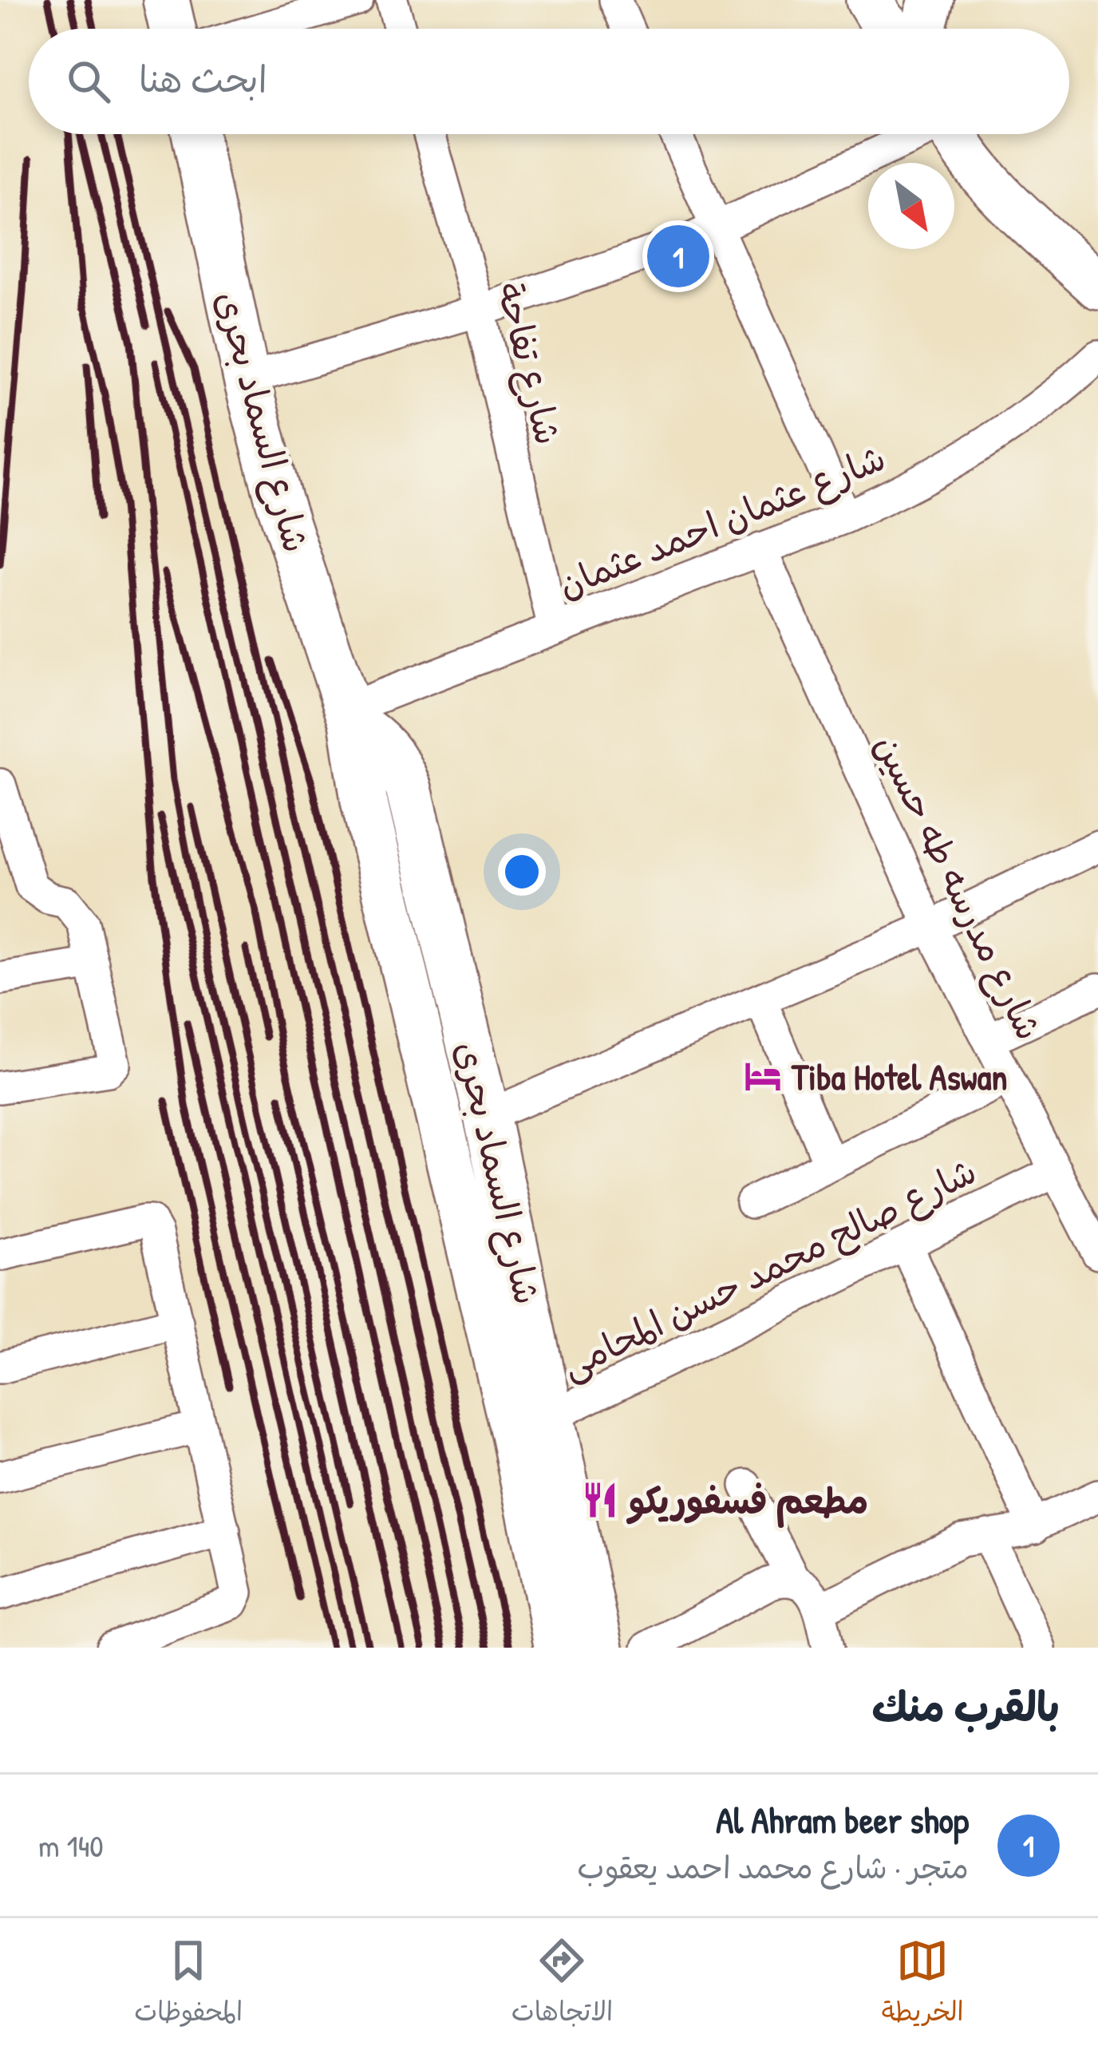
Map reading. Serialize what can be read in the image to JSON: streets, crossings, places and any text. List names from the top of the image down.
{
  "streets": {
    "street": [
      "شارع تفاحة",
      "شارع السماد بحرى",
      "شارع عثمان احمد عثمان",
      "شارع مدرسه طه حسين",
      "شارع صالح محمد حسن المحامى"
    ]
  },
  "crossings": [
    ["شارع تفاحة", "شارع عثمان احمد عثمان"],
    ["شارع السماد بحرى", "شارع عثمان احمد عثمان"],
    ["شارع السماد بحرى", "شارع صالح محمد حسن المحامى"],
    ["شارع عثمان احمد عثمان", "شارع مدرسه طه حسين"],
    ["شارع مدرسه طه حسين", "شارع صالح محمد حسن المحامى"]
  ],
  "places": {
    "hotel": ["Tiba Hotel Aswan"],
    "restaurant": ["مطعم فسفوريكو"]
  },
  "north": "bottom right",
  "page": {
    "search": "ابحث هنا",
    "pins": "1",
    "heading": "بالقرب منك",
    "list": [
      {
        "mark": "1",
        "name": "Al Ahram beer shop",
        "note": "متجر · شارع محمد احمد يعقوب",
        "value": "140 m"
      }
    ],
    "nav": ["الخريطة", "الاتجاهات", "المحفوظات"]
  }
}
